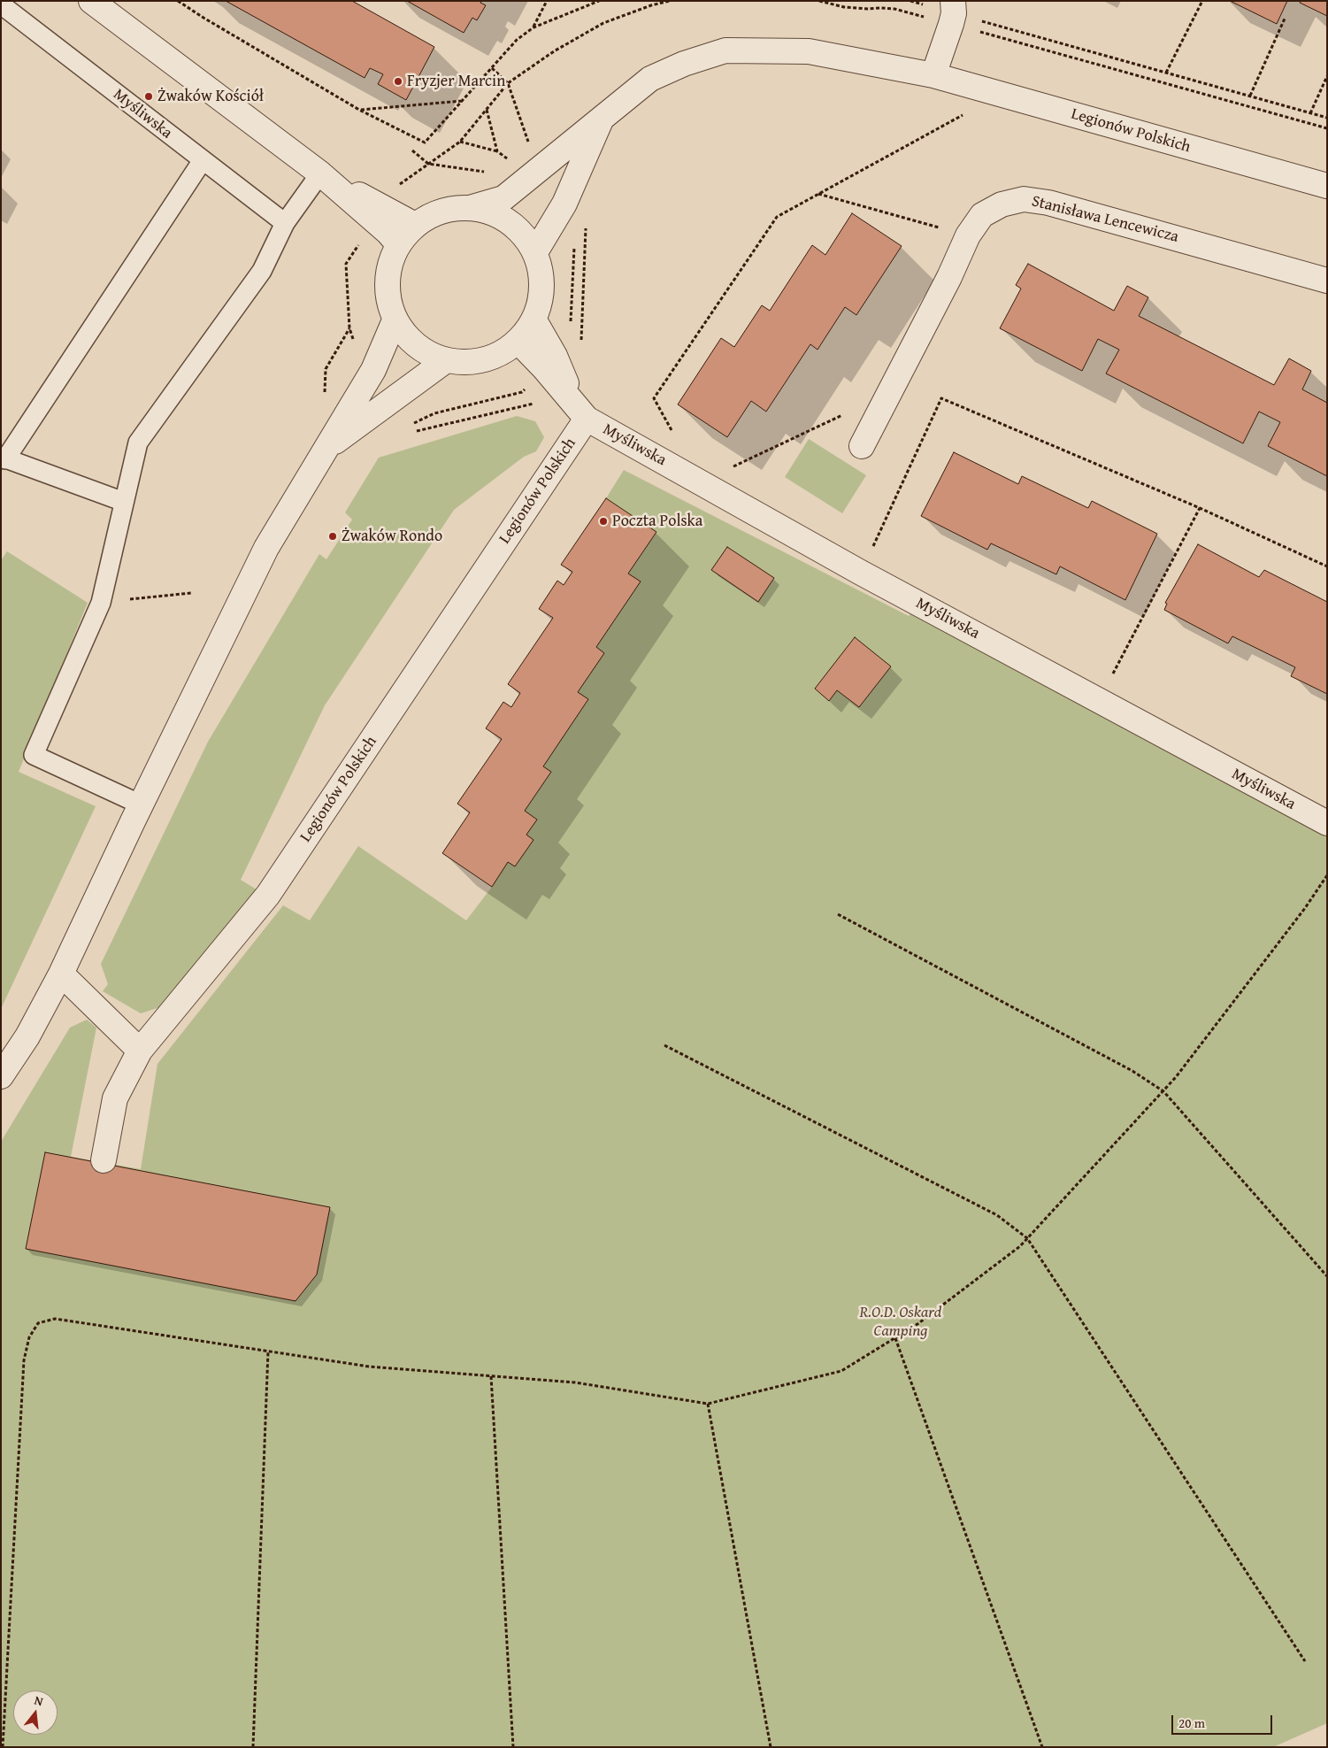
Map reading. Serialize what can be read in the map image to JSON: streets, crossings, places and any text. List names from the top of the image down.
{
  "streets": {
    "street": ["Myśliwska", "Legionów Polskich", "Stanisława Lencewicza"]
  },
  "crossings": [
    ["Myśliwska", "Legionów Polskich"]
  ],
  "parks": ["R.O.D. Oskard Camping"],
  "places": [
    "Fryzjer Marcin",
    "Żwaków Kościół",
    "Poczta Polska",
    "Żwaków Rondo"
  ],
  "scale_bar": "20 m",
  "north": "top"
}
